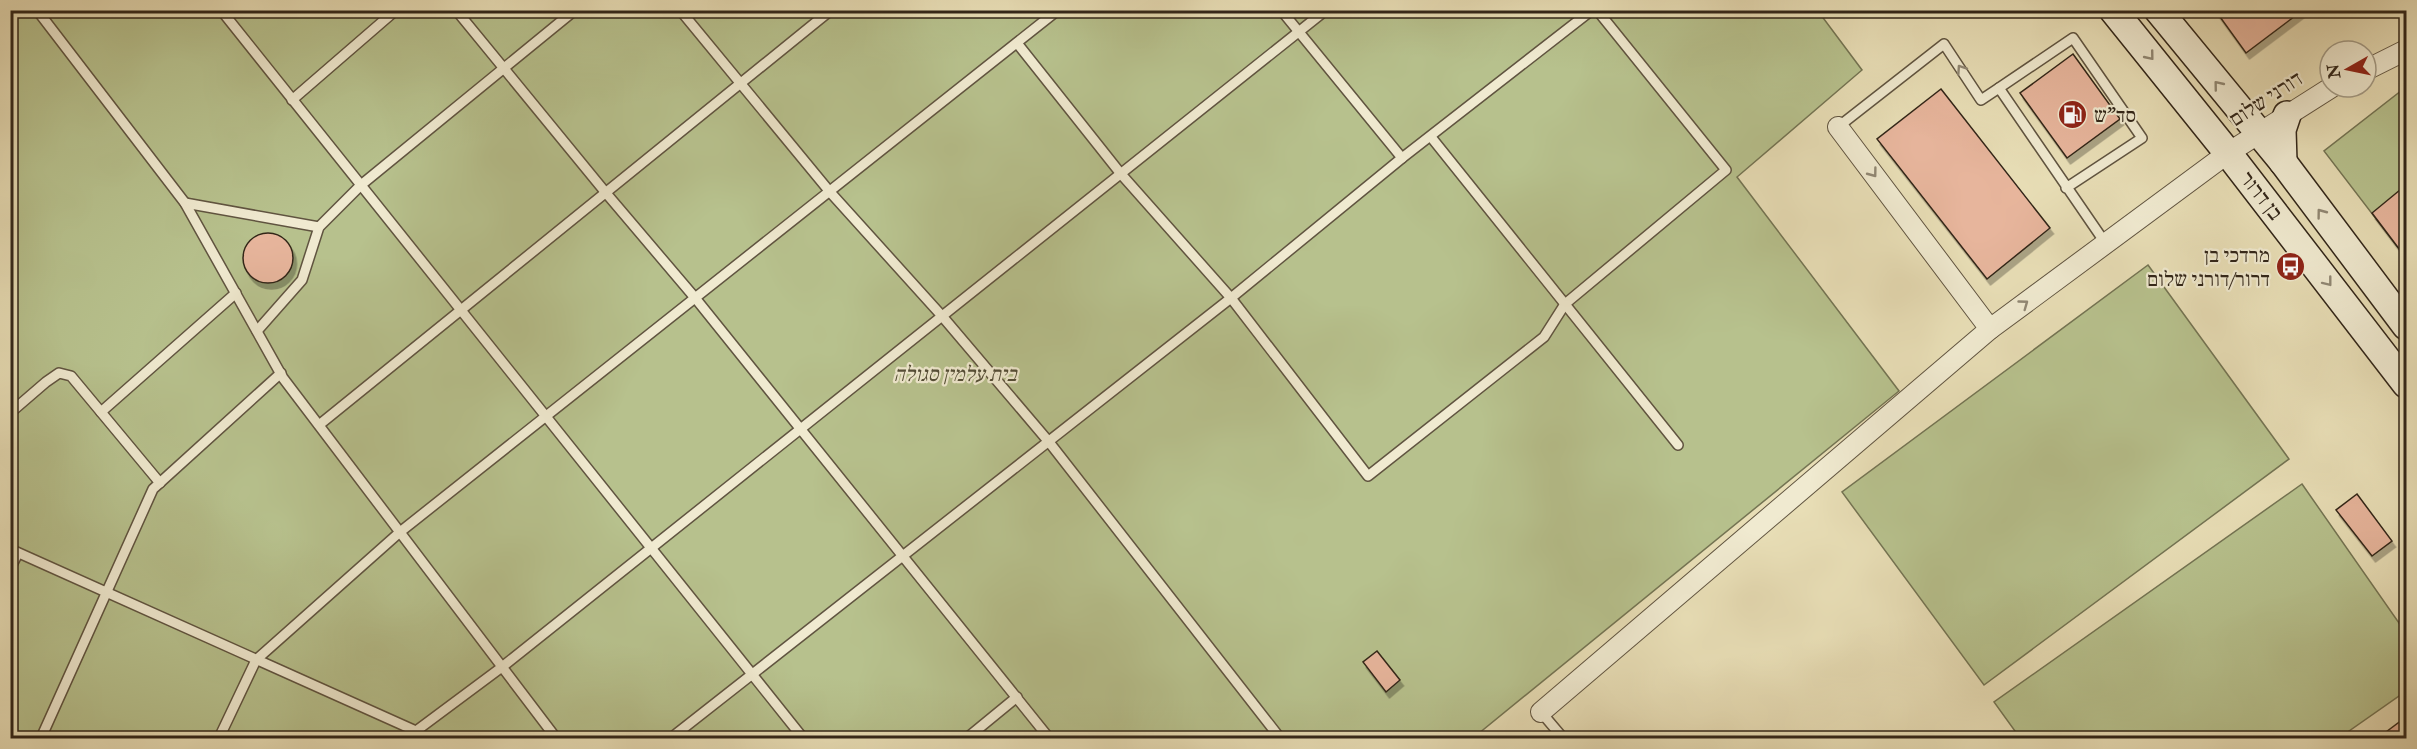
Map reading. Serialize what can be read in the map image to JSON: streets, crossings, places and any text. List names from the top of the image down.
{
  "streets": {
    "street": ["דורני שלום", "בן דרור"]
  },
  "crossings": [
    ["דורני שלום", "בן דרור"]
  ],
  "parks": ["בית עלמין סגולה"],
  "places": {
    "fuel station": ["סד\"ש"],
    "bus stop": ["מרדכי בן דרור/דורני שלום"]
  },
  "north": "left"
}
